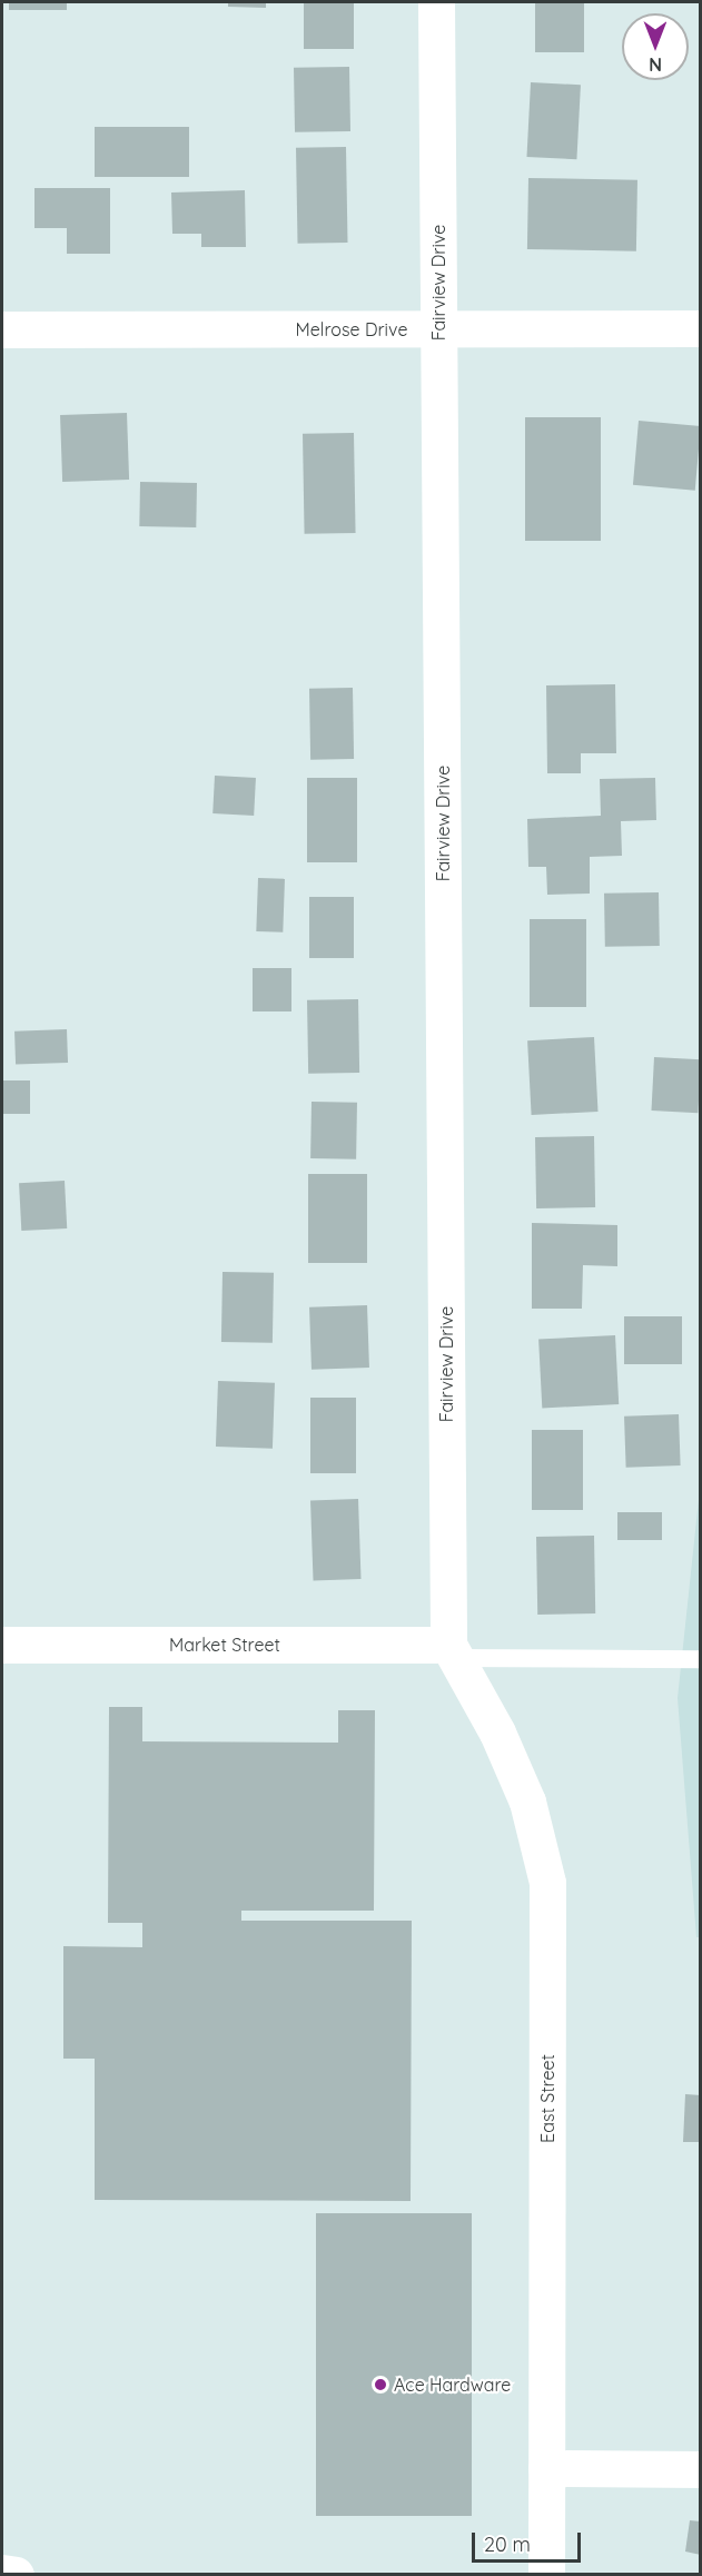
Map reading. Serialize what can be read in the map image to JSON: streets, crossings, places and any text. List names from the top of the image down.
{
  "streets": {
    "street": [
      "Fairview Drive",
      "Melrose Drive",
      "Market Street",
      "East Street"
    ]
  },
  "crossings": [
    ["Fairview Drive", "Melrose Drive"],
    ["Fairview Drive", "Market Street"],
    ["Fairview Drive", "East Street"],
    ["Market Street", "East Street"]
  ],
  "places": ["Ace Hardware"],
  "scale_bar": "20 m",
  "north": "bottom"
}
